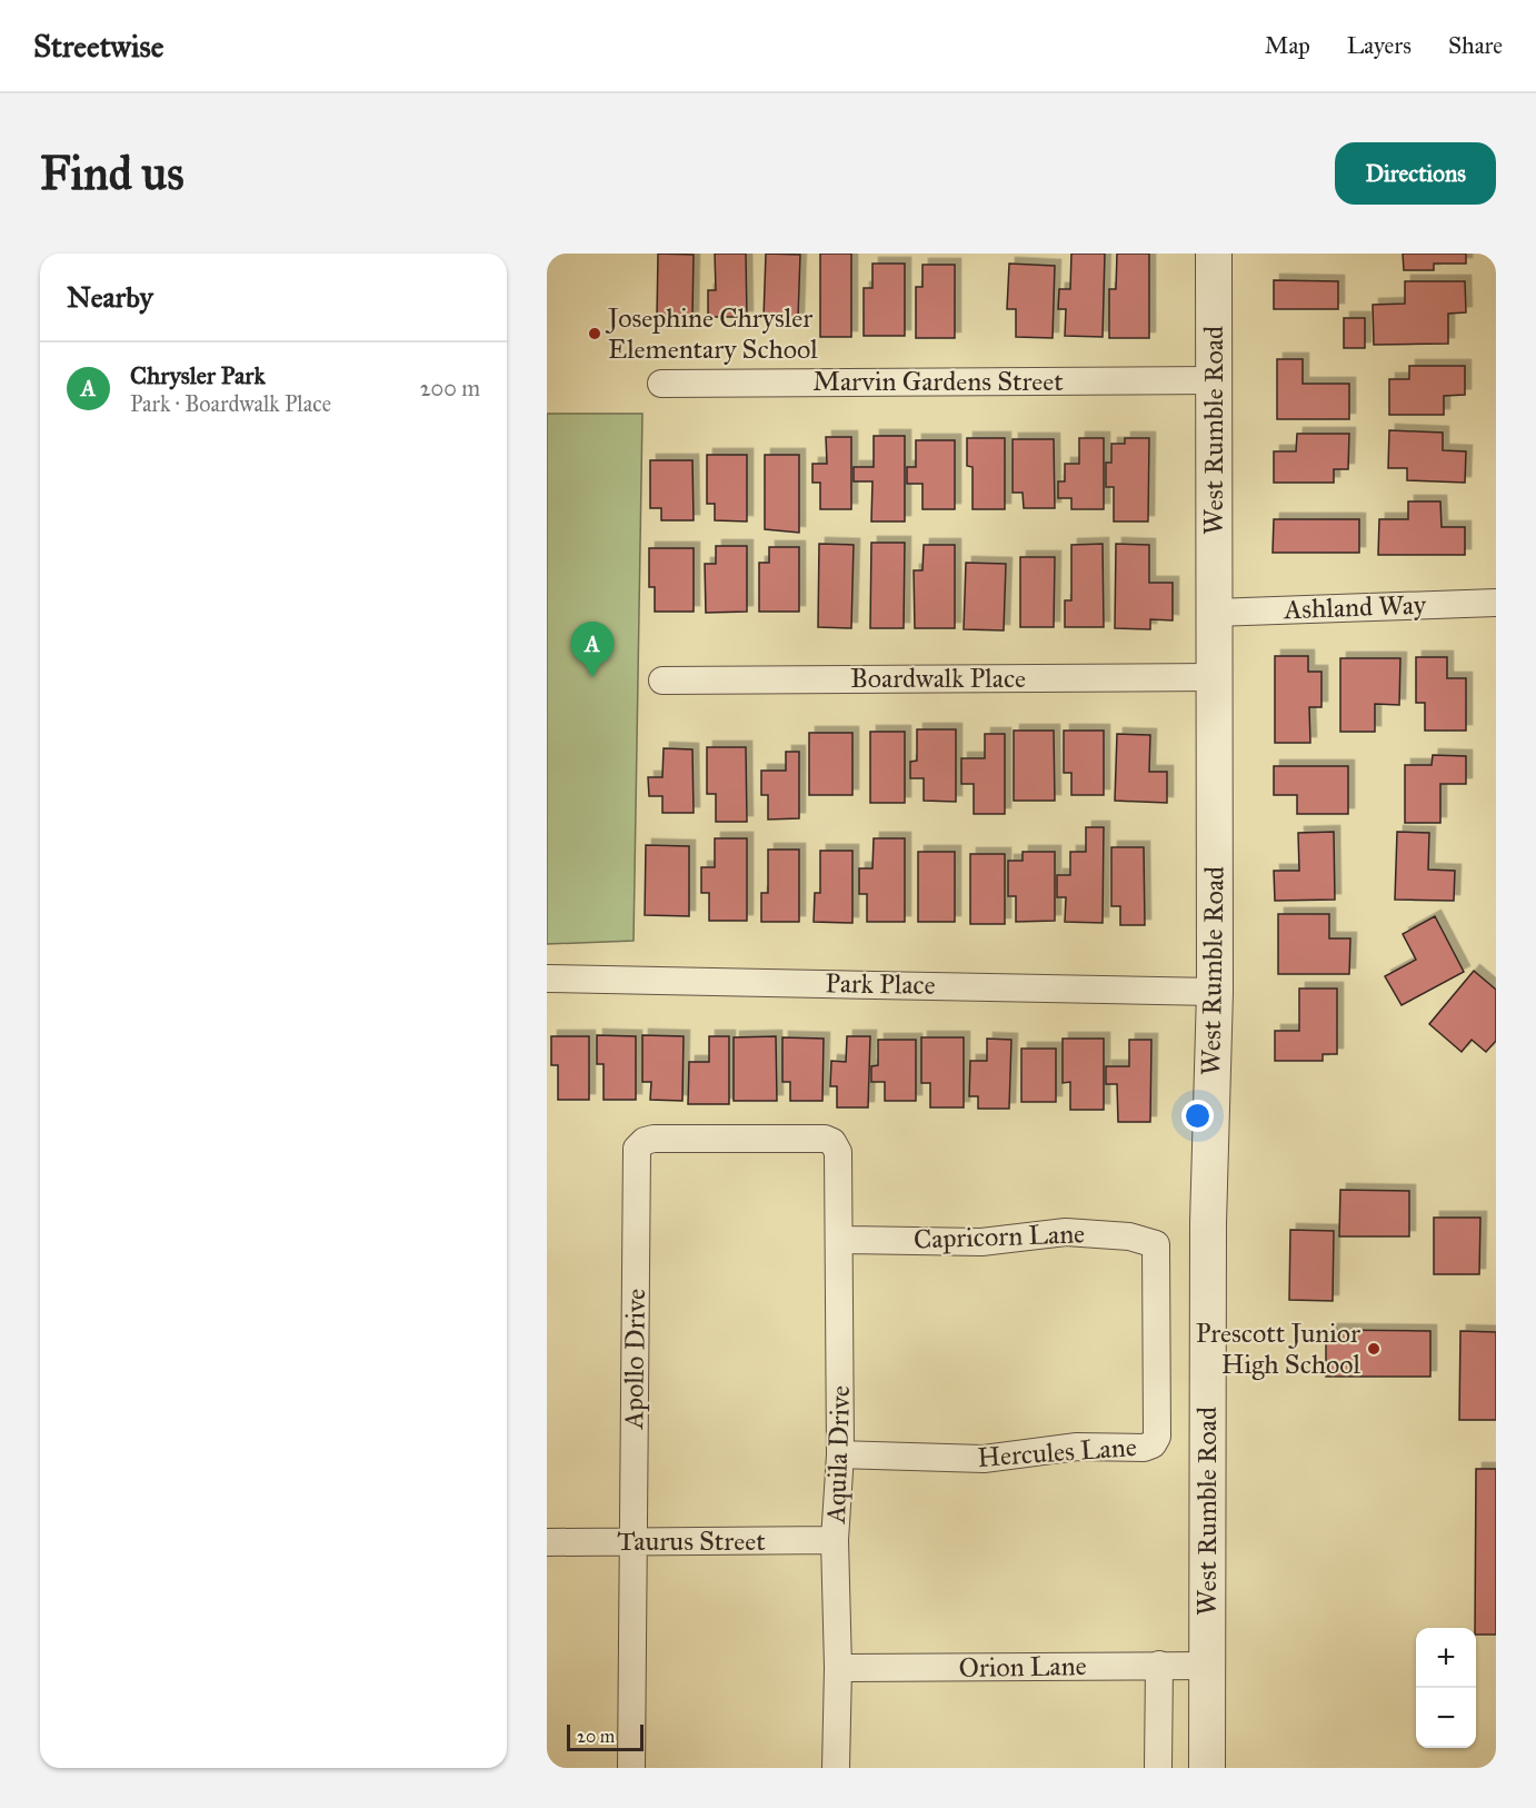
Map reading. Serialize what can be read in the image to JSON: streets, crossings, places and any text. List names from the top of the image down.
{
  "streets": {
    "street": [
      "Marvin Gardens Street",
      "West Rumble Road",
      "Ashland Way",
      "Boardwalk Place",
      "Park Place",
      "Capricorn Lane",
      "Apollo Drive",
      "Hercules Lane",
      "Aquila Drive",
      "Taurus Street",
      "Orion Lane"
    ]
  },
  "crossings": [
    ["Marvin Gardens Street", "West Rumble Road"],
    ["West Rumble Road", "Ashland Way"],
    ["West Rumble Road", "Boardwalk Place"],
    ["West Rumble Road", "Park Place"],
    ["West Rumble Road", "Orion Lane"],
    ["Capricorn Lane", "Hercules Lane"],
    ["Capricorn Lane", "Aquila Drive"],
    ["Apollo Drive", "Aquila Drive"],
    ["Apollo Drive", "Taurus Street"],
    ["Hercules Lane", "Aquila Drive"],
    ["Aquila Drive", "Taurus Street"],
    ["Aquila Drive", "Orion Lane"]
  ],
  "places": ["Josephine Chrysler Elementary School", "Prescott Junior High School"],
  "scale_bar": "20 m",
  "page": {
    "header": "Streetwise",
    "nav": ["Map", "Layers", "Share"],
    "buttons": "Directions",
    "title": "Find us",
    "heading": "Nearby",
    "list": [
      {
        "mark": "A",
        "name": "Chrysler Park",
        "note": "Park · Boardwalk Place",
        "value": "200 m"
      }
    ],
    "pins": "A",
    "map_buttons": ["+", "−"],
    "scale": "20 m"
  }
}
